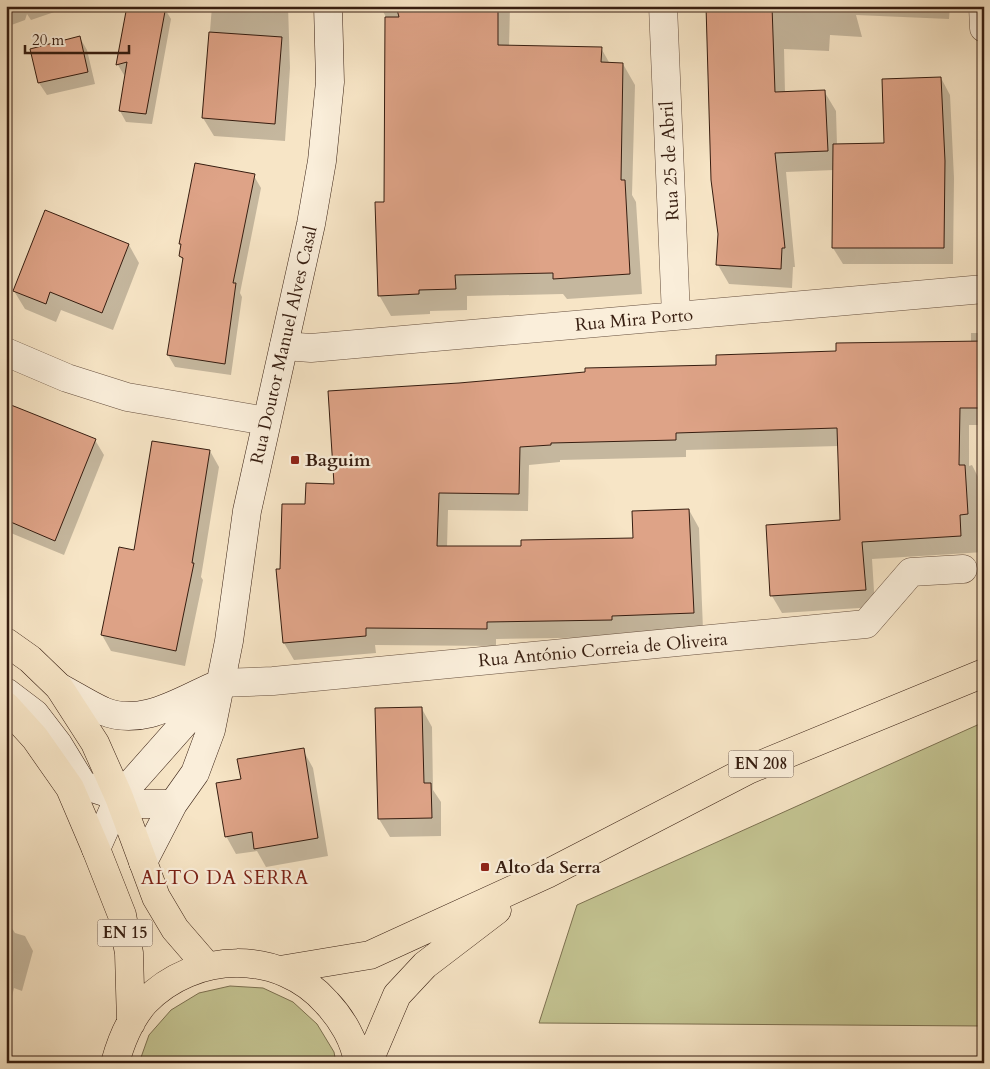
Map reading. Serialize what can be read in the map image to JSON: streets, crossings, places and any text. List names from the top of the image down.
{
  "streets": {
    "main road": ["EN 208", "EN 15"],
    "street": [
      "Rua 25 de Abril",
      "Rua Mira Porto",
      "Rua Doutor Manuel Alves Casal",
      "Rua António Correia de Oliveira"
    ]
  },
  "crossings": [
    ["Rua 25 de Abril", "Rua Mira Porto"],
    ["Rua Mira Porto", "Rua Doutor Manuel Alves Casal"],
    ["Rua Doutor Manuel Alves Casal", "Rua António Correia de Oliveira"],
    ["Rua Doutor Manuel Alves Casal", "EN 15"]
  ],
  "districts": ["ALTO DA SERRA"],
  "places": {
    "transit": ["Baguim", "Alto da Serra"]
  },
  "scale_bar": "20 m"
}
